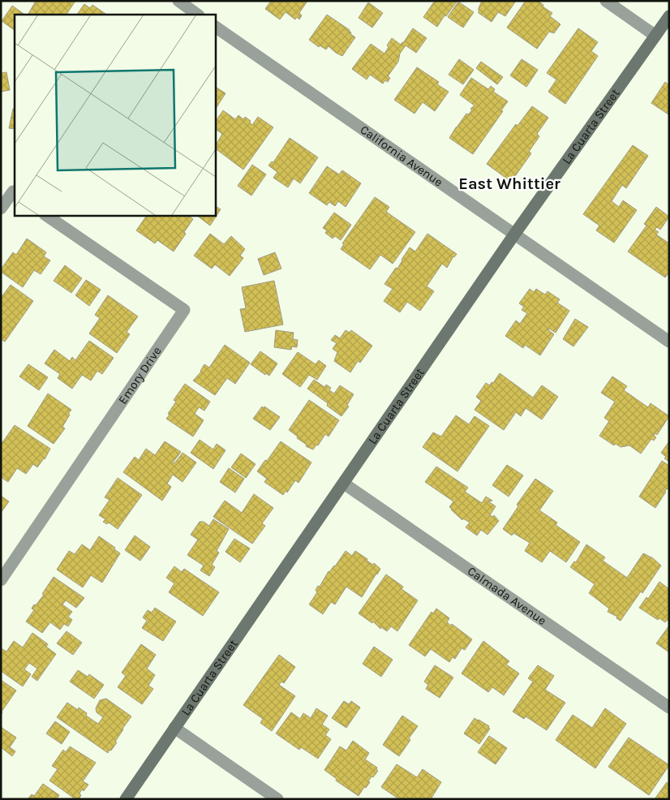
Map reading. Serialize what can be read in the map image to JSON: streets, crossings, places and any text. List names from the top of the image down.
{
  "streets": {
    "street": [
      "La Cuarta Street",
      "California Avenue",
      "Emory Drive",
      "Calmada Avenue"
    ]
  },
  "crossings": [
    ["La Cuarta Street", "California Avenue"],
    ["La Cuarta Street", "Calmada Avenue"]
  ],
  "districts": ["East Whittier"]
}
